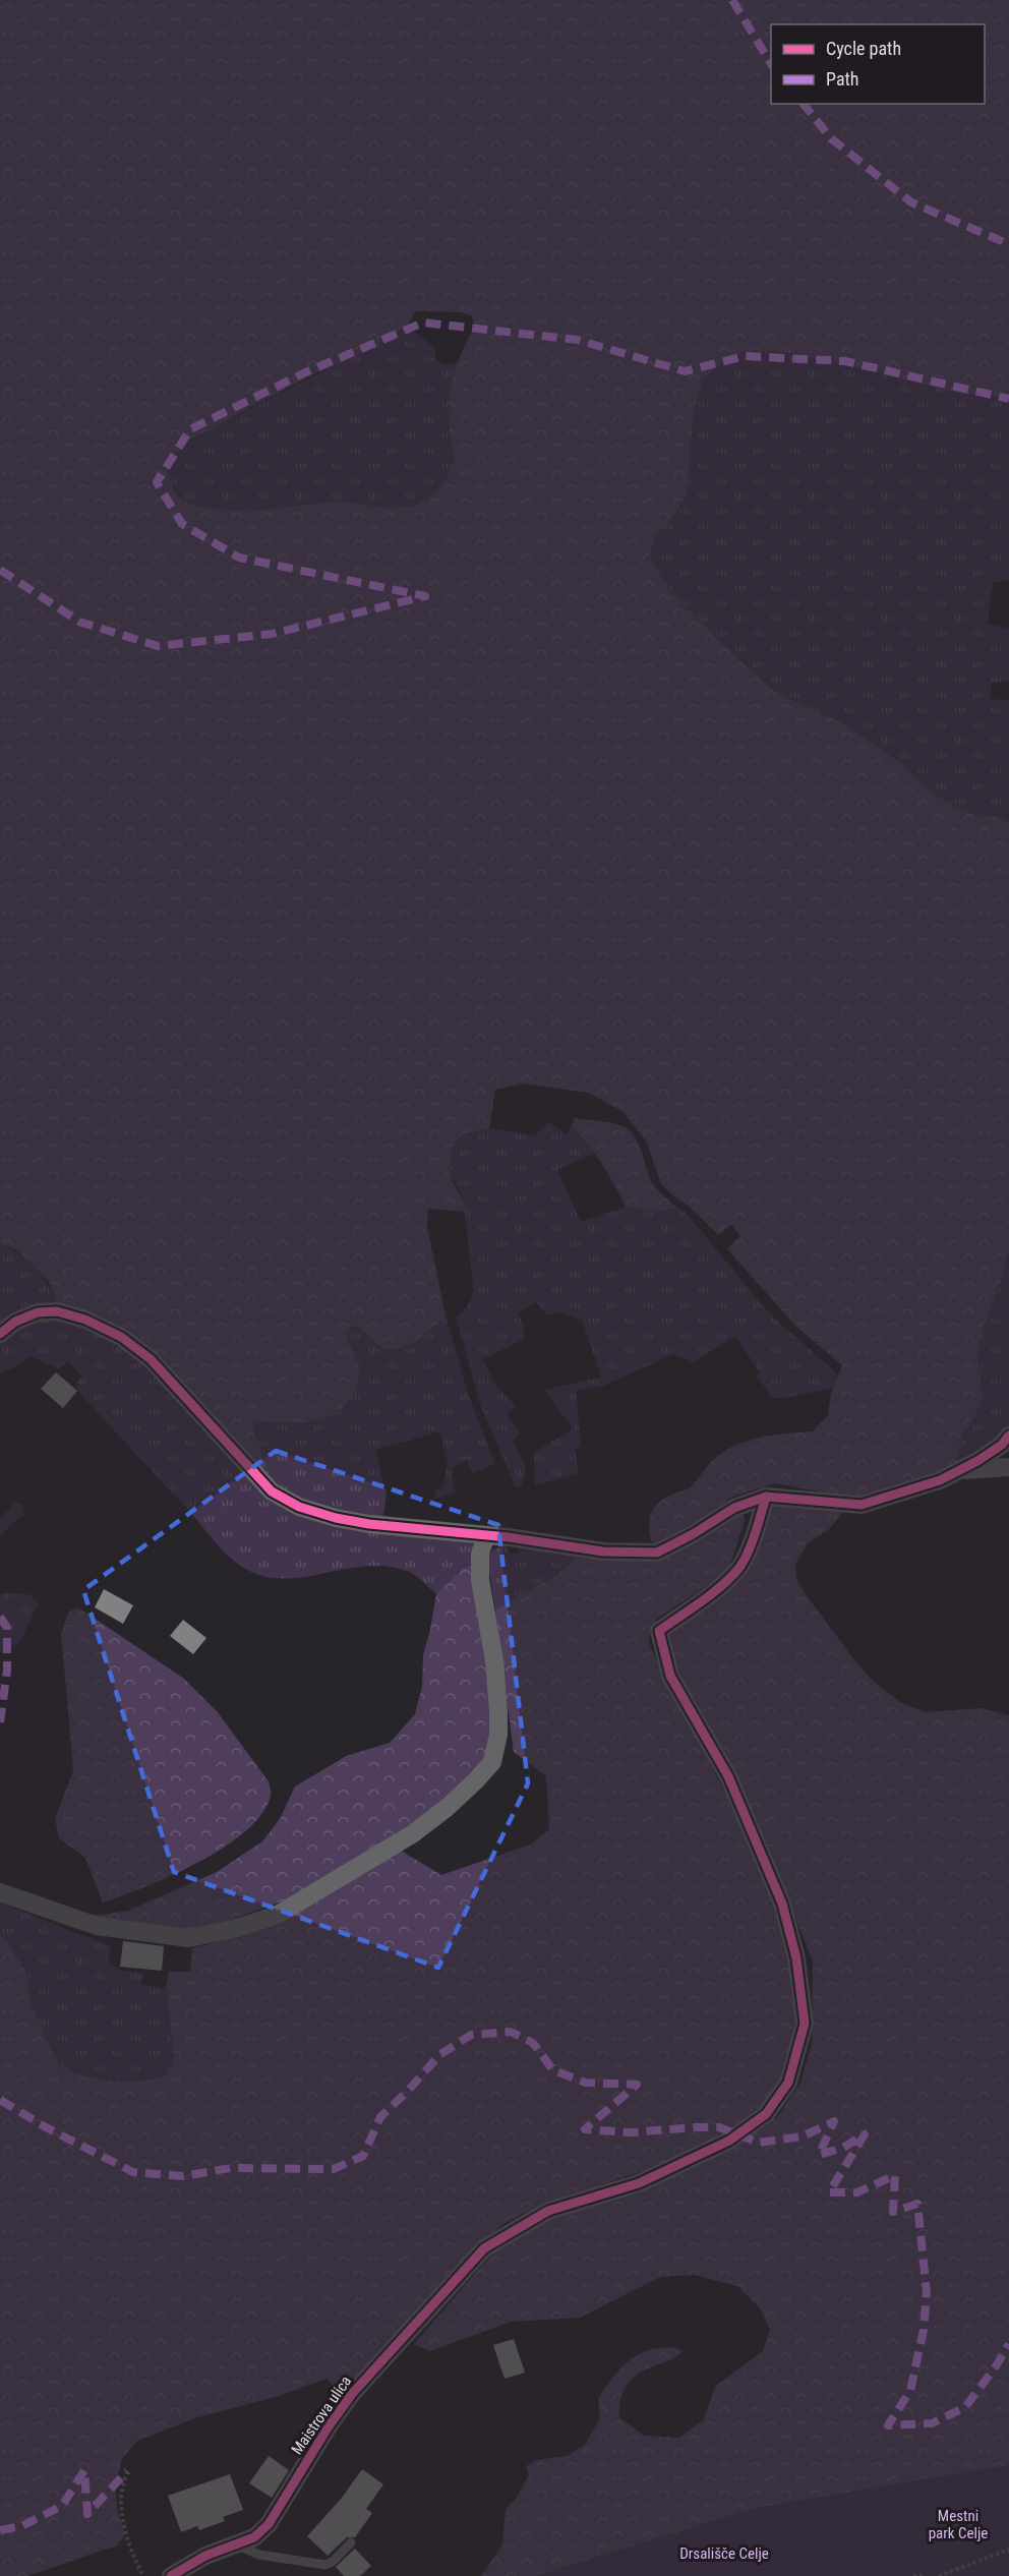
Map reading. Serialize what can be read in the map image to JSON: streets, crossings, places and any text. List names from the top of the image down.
{
  "streets": {
    "street": ["Maistrova ulica"]
  },
  "parks": ["Mestni park Celje", "Drsališče Celje"],
  "legend": ["Cycle path", "Path"]
}
